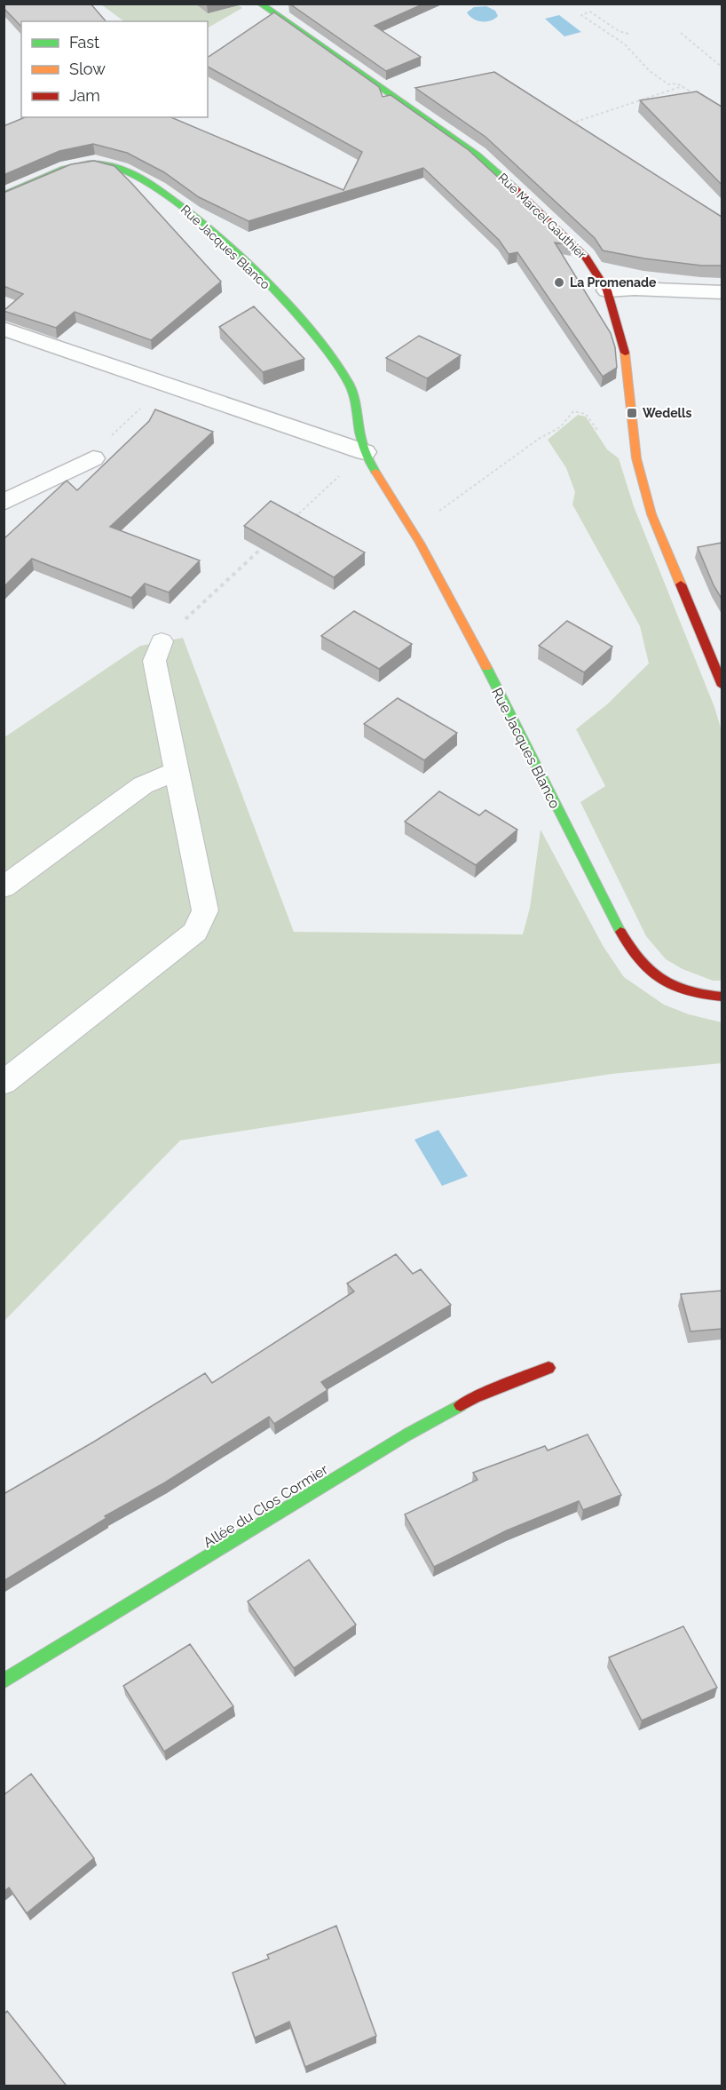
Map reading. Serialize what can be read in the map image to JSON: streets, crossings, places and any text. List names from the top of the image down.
{
  "streets": {
    "street": ["Rue Marcel Gauthier", "Rue Jacques Blanco", "Allée du Clos Cormier"]
  },
  "places": {
    "other": ["La Promenade"],
    "transit": ["Wedells"]
  },
  "legend": ["Fast", "Slow", "Jam"]
}
